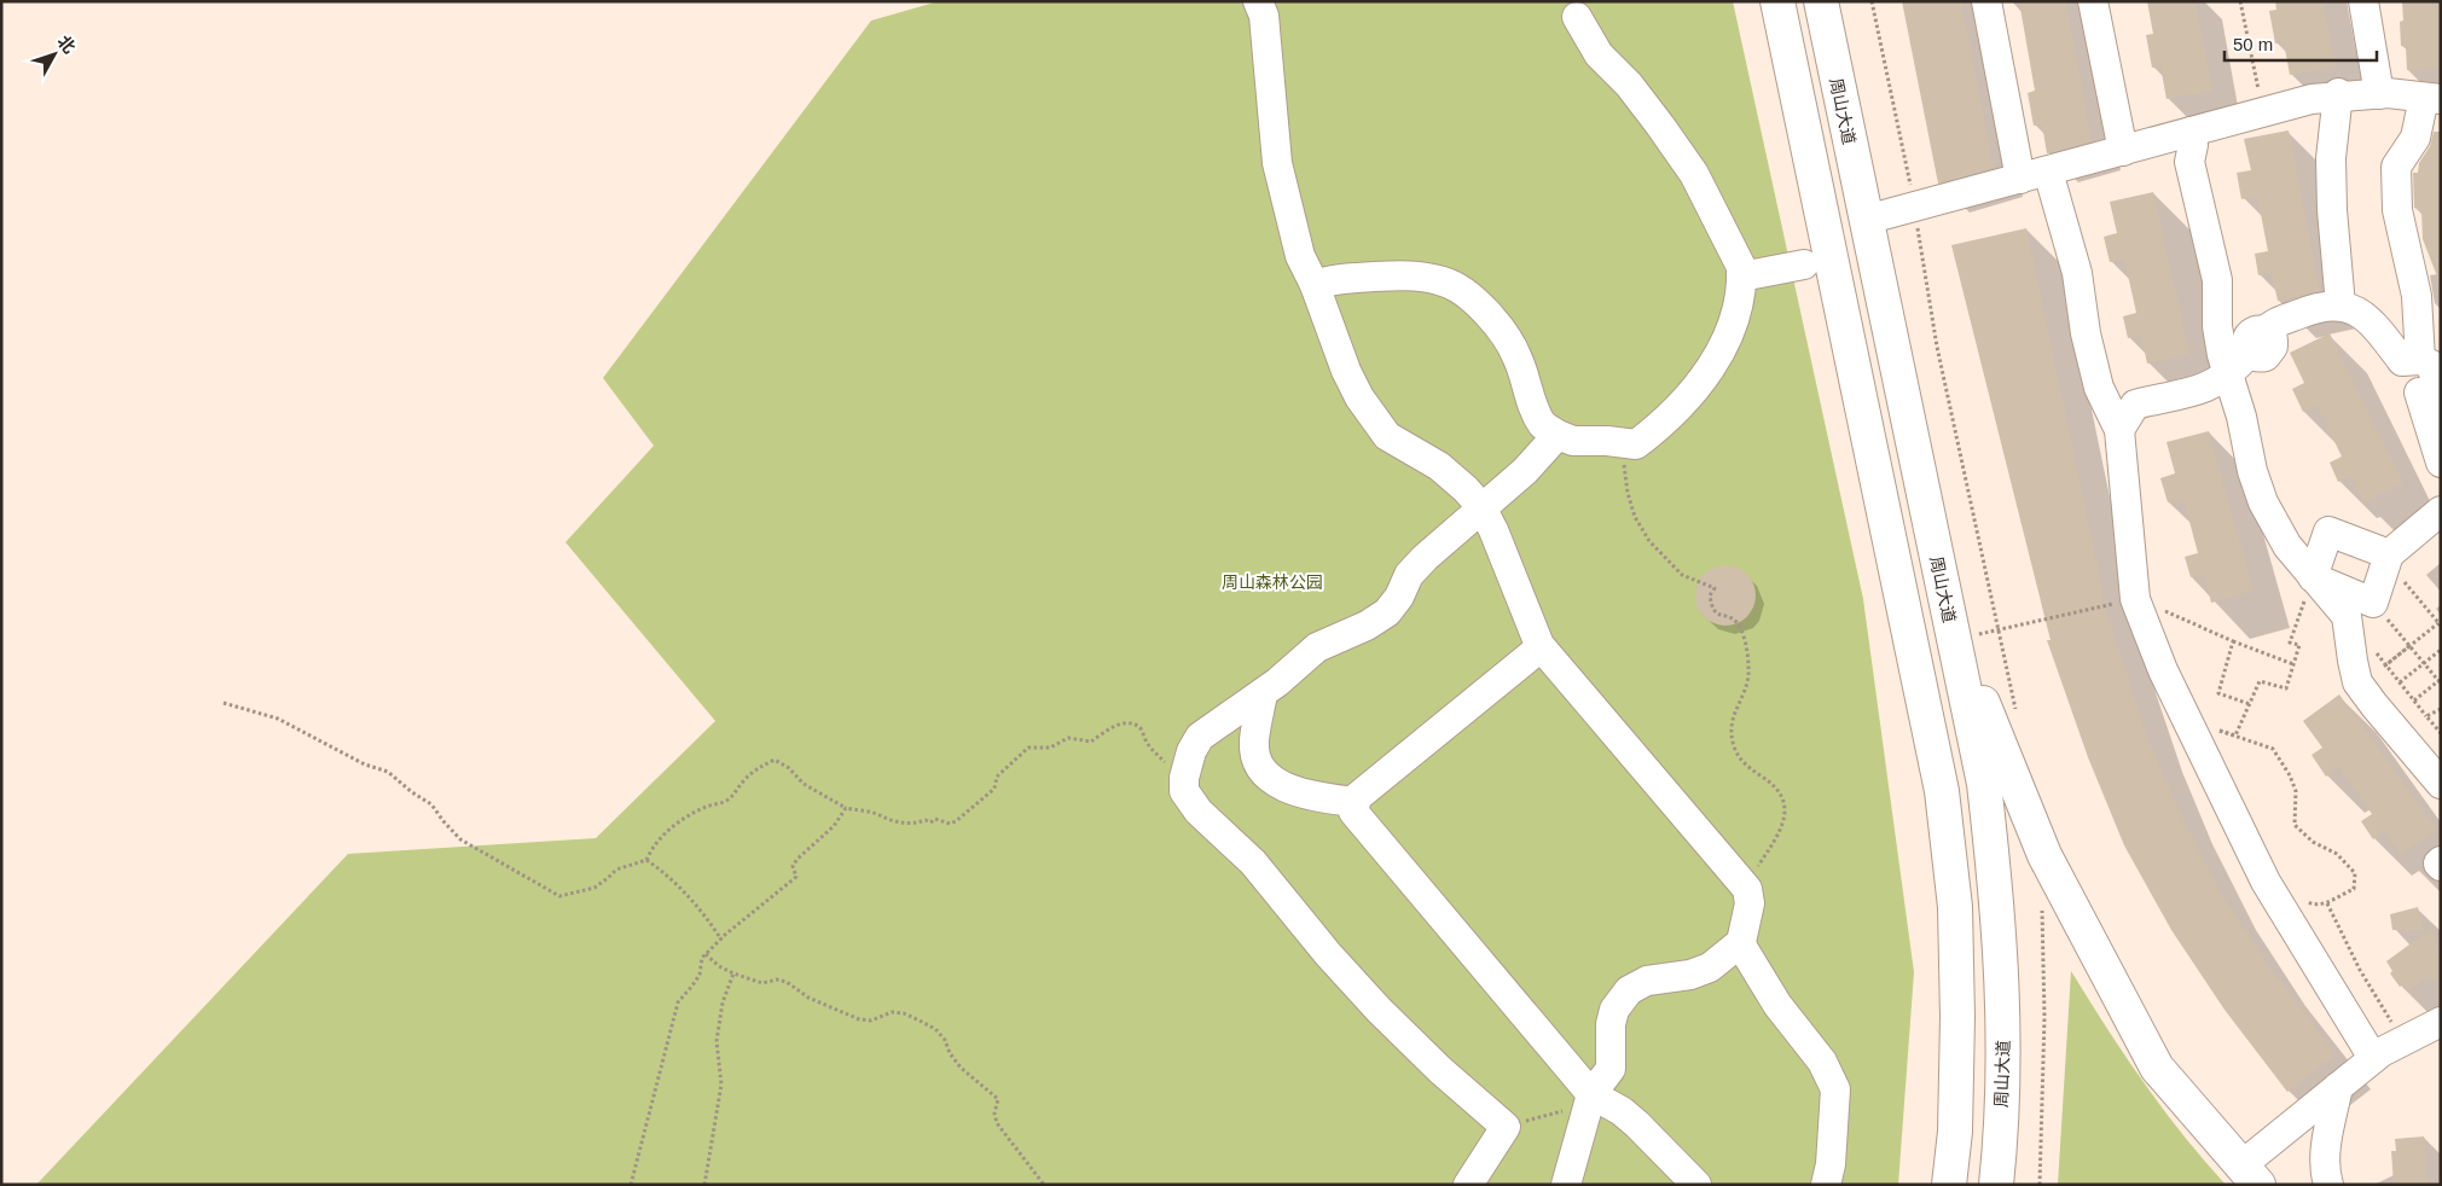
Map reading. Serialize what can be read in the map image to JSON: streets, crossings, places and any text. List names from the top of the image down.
{
  "streets": {
    "main road": ["周山大道"]
  },
  "parks": ["周山森林公园"],
  "scale_bar": "50 m",
  "north": "top right"
}
